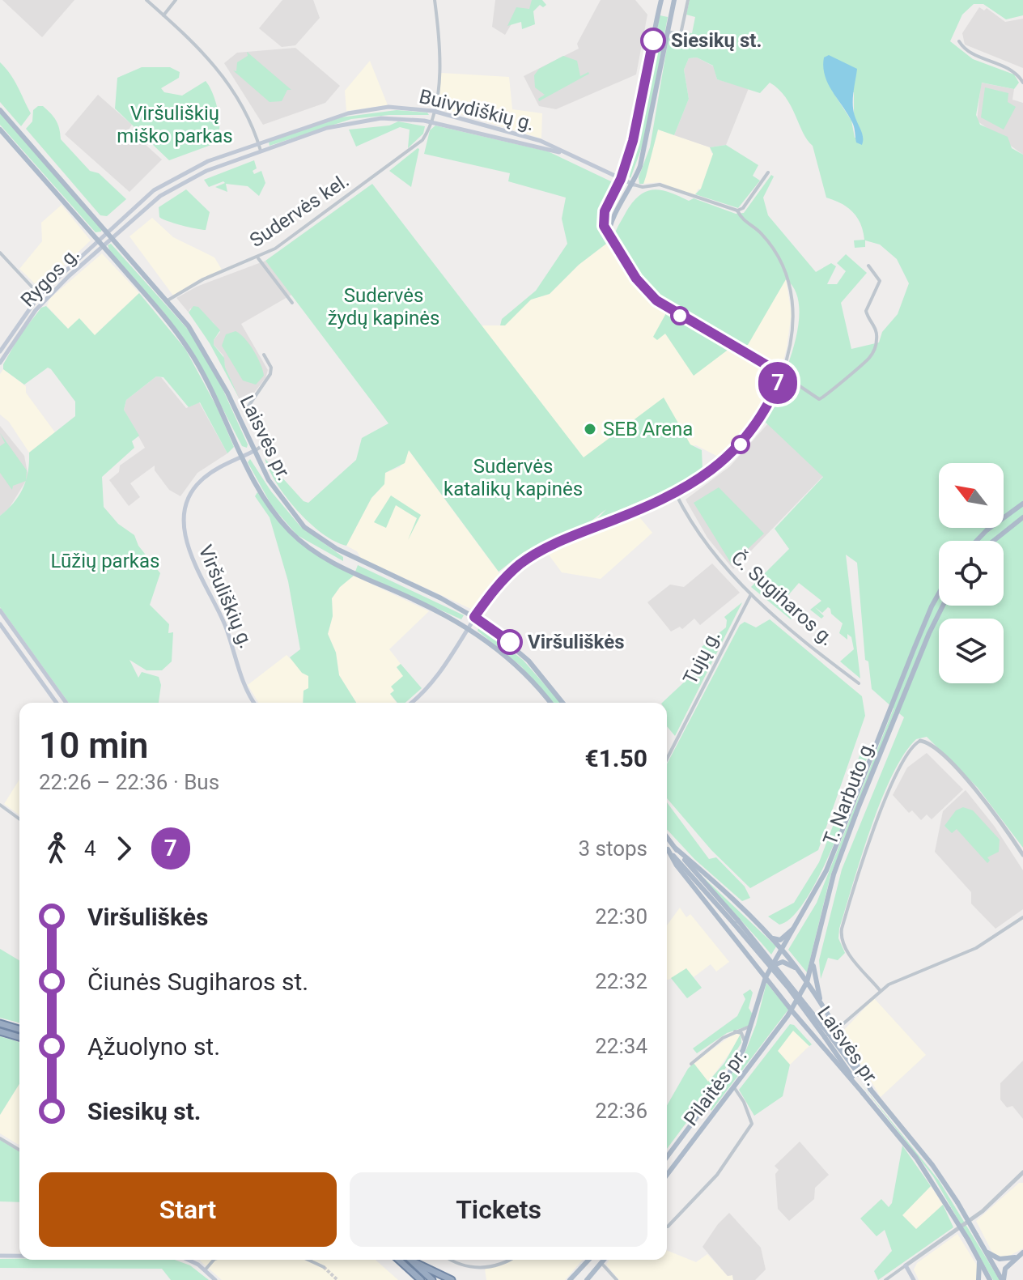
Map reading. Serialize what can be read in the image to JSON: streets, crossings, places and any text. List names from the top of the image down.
{
  "streets": {
    "main road": [
      "Buivydiškių g.",
      "Rygos g.",
      "Laisvės pr.",
      "Viršuliškių g.",
      "T. Narbuto g.",
      "Pilaitės pr."
    ],
    "street": ["Sudervės kel.", "Č. Sugiharos g.", "Tujų g."]
  },
  "crossings": [
    ["Buivydiškių g.", "Sudervės kel."],
    ["Buivydiškių g.", "Rygos g."],
    ["Buivydiškių g.", "Laisvės pr."],
    ["Sudervės kel.", "Laisvės pr."],
    ["Rygos g.", "Laisvės pr."],
    ["Laisvės pr.", "Viršuliškių g."],
    ["Laisvės pr.", "T. Narbuto g."],
    ["Laisvės pr.", "Pilaitės pr."],
    ["Č. Sugiharos g.", "Tujų g."],
    ["T. Narbuto g.", "Pilaitės pr."]
  ],
  "parks": [
    "Viršuliškių miško parkas",
    "Sudervės žydų kapinės",
    "Sudervės katalikų kapinės",
    "Lūžių parkas"
  ],
  "places": ["Siesikų st.", "SEB Arena", "Viršuliškės"],
  "lines": ["bus line 7"],
  "north": "top left",
  "page": {
    "on_map": "7",
    "heading": ["10 min", "22:26 – 22:36 · Bus", "€1.50"],
    "legs": ["4", "7", "3 stops"],
    "list": [
      {
        "name": "Viršuliškės",
        "value": "22:30"
      },
      {
        "name": "Čiunės Sugiharos st.",
        "value": "22:32"
      },
      {
        "name": "Ąžuolyno st.",
        "value": "22:34"
      },
      {
        "name": "Siesikų st.",
        "value": "22:36"
      }
    ],
    "buttons": ["Start", "Tickets"]
  }
}
